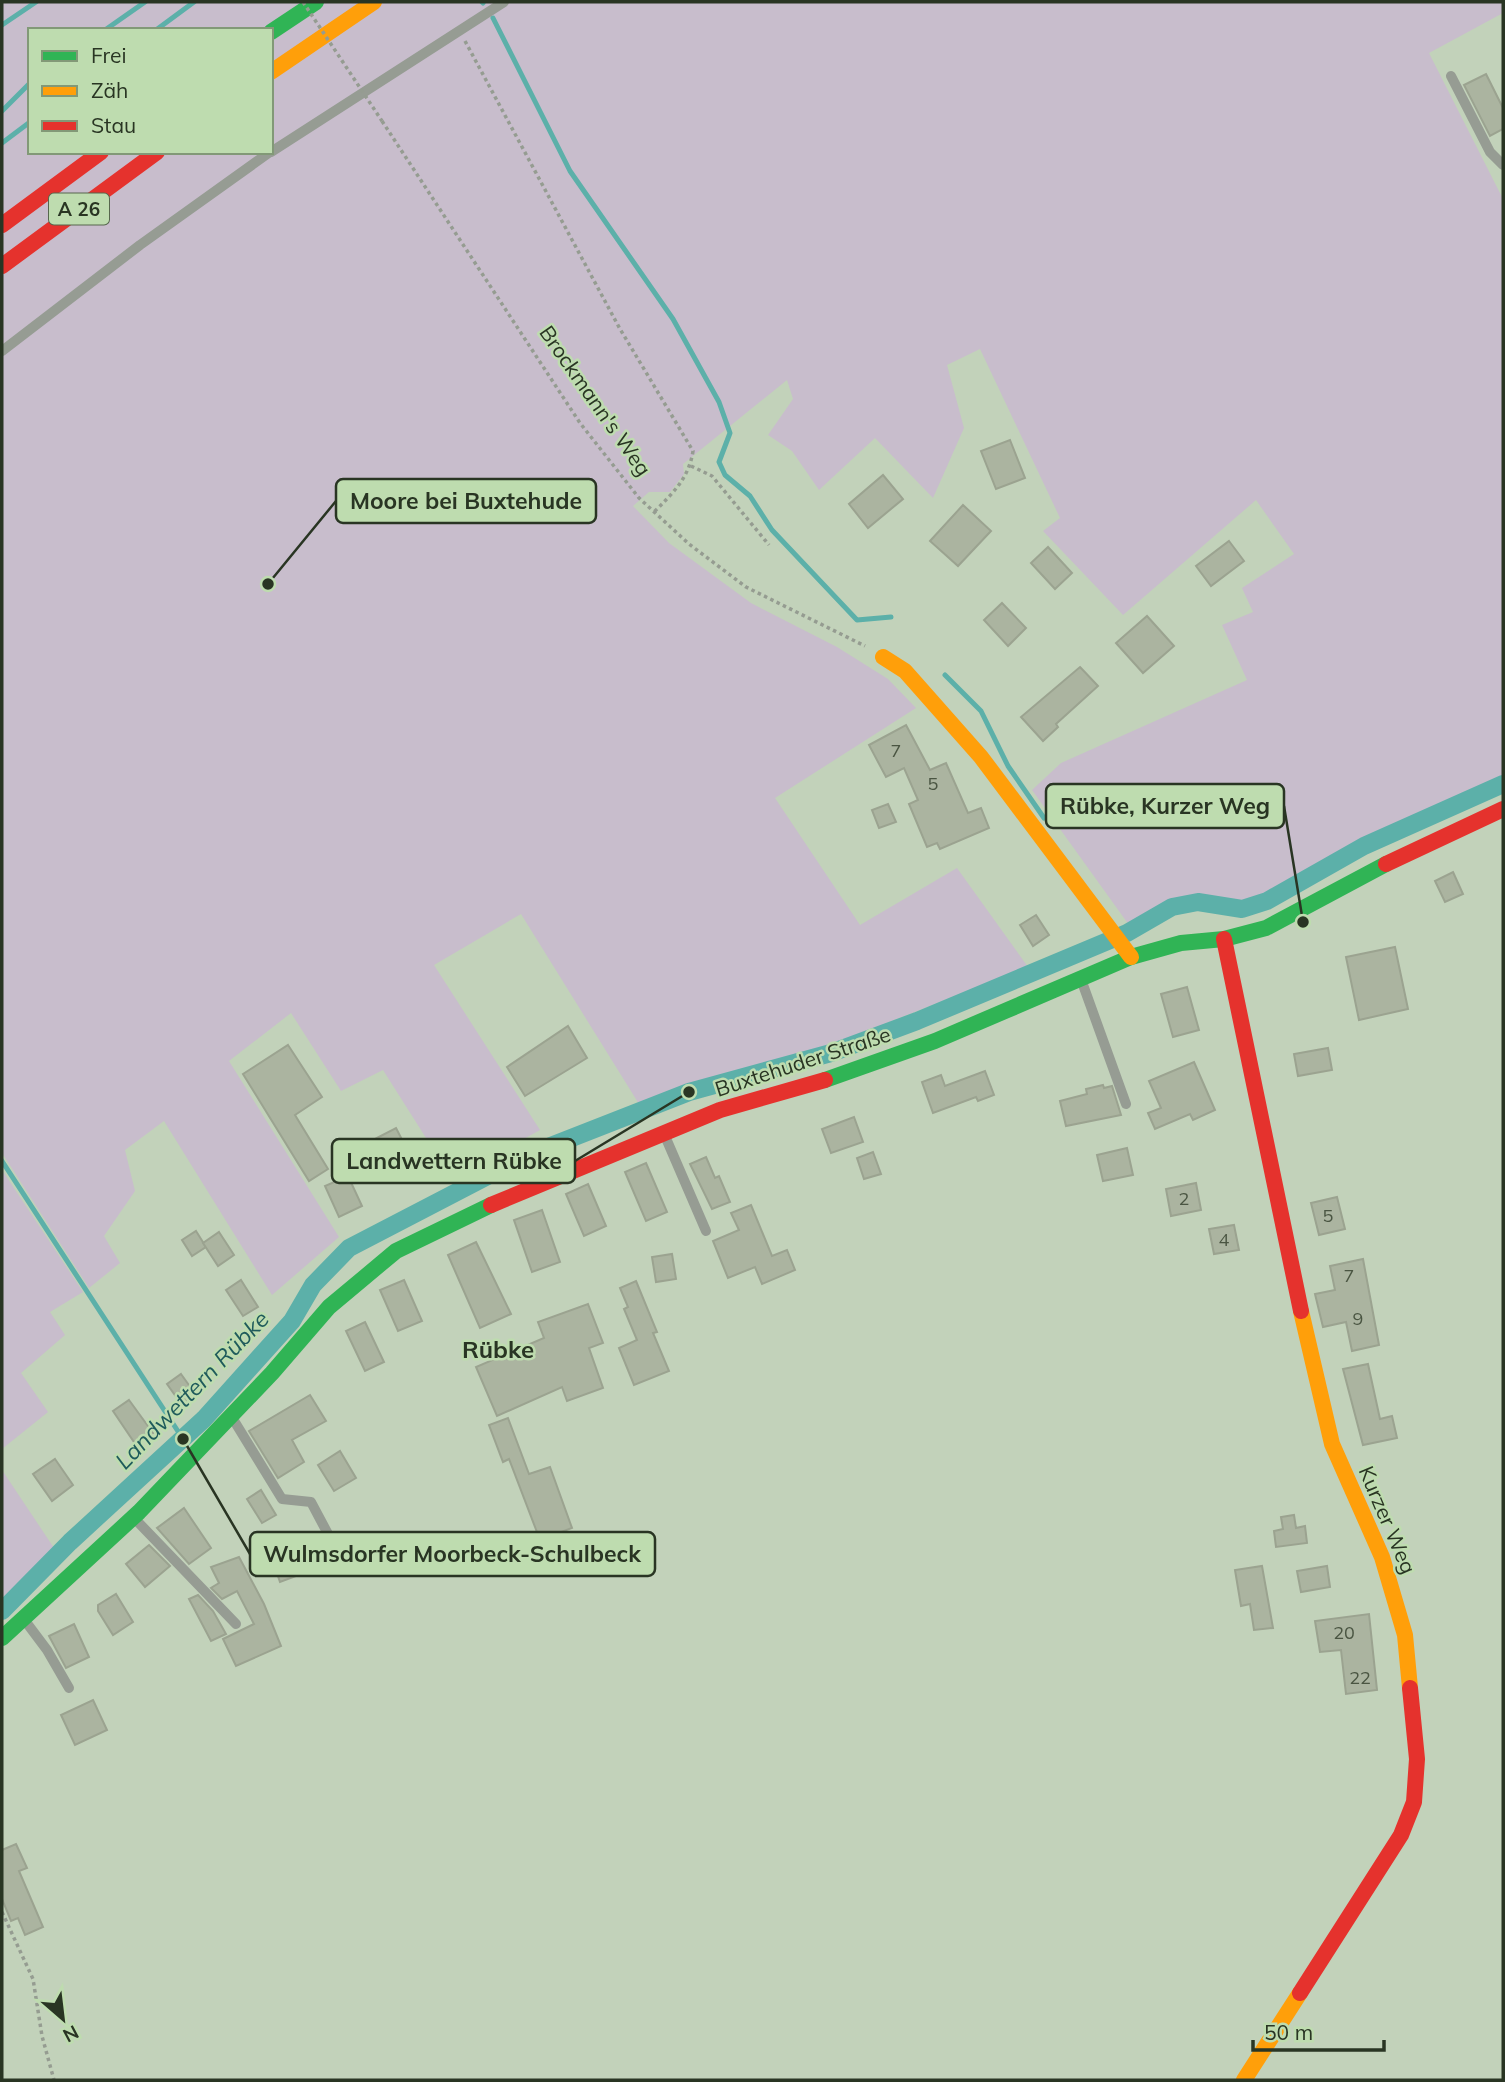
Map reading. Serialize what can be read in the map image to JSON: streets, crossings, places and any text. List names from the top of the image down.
{
  "streets": {
    "main road": ["A 26", "Buxtehuder Straße", "Kurzer Weg"],
    "path": ["Brockmann's Weg"]
  },
  "crossings": [
    ["Buxtehuder Straße", "Kurzer Weg"]
  ],
  "districts": ["Rübke"],
  "water": ["Landwettern Rübke"],
  "places": [
    "Moore bei Buxtehude",
    "Rübke, Kurzer Weg",
    "Landwettern Rübke",
    "Wulmsdorfer Moorbeck-Schulbeck"
  ],
  "house_numbers": [
    "7",
    "5",
    "2",
    "5",
    "4",
    "7",
    "9",
    "20",
    "22"
  ],
  "legend": ["Frei", "Zäh", "Stau"],
  "scale_bar": "50 m",
  "north": "bottom right"
}
